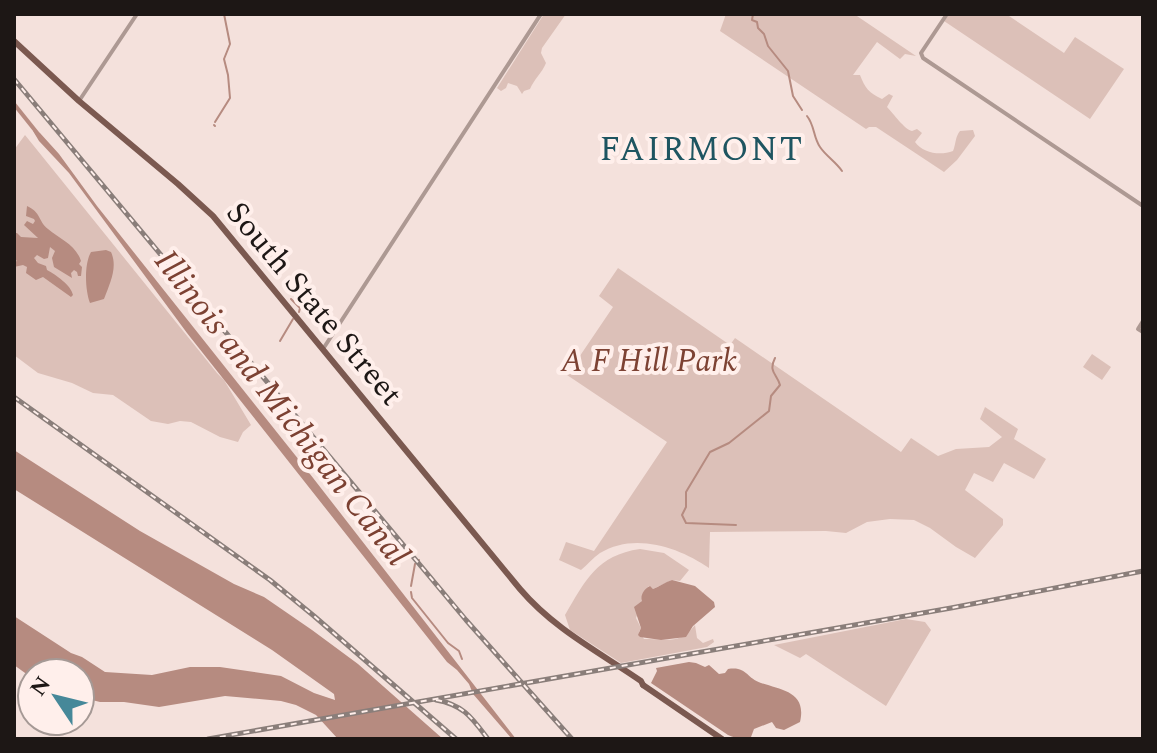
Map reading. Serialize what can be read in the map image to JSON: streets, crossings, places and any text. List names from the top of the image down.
{
  "streets": {
    "main road": ["South State Street"]
  },
  "districts": ["FAIRMONT"],
  "water": ["Illinois and Michigan Canal"],
  "parks": ["A F Hill Park"],
  "north": "top left"
}
